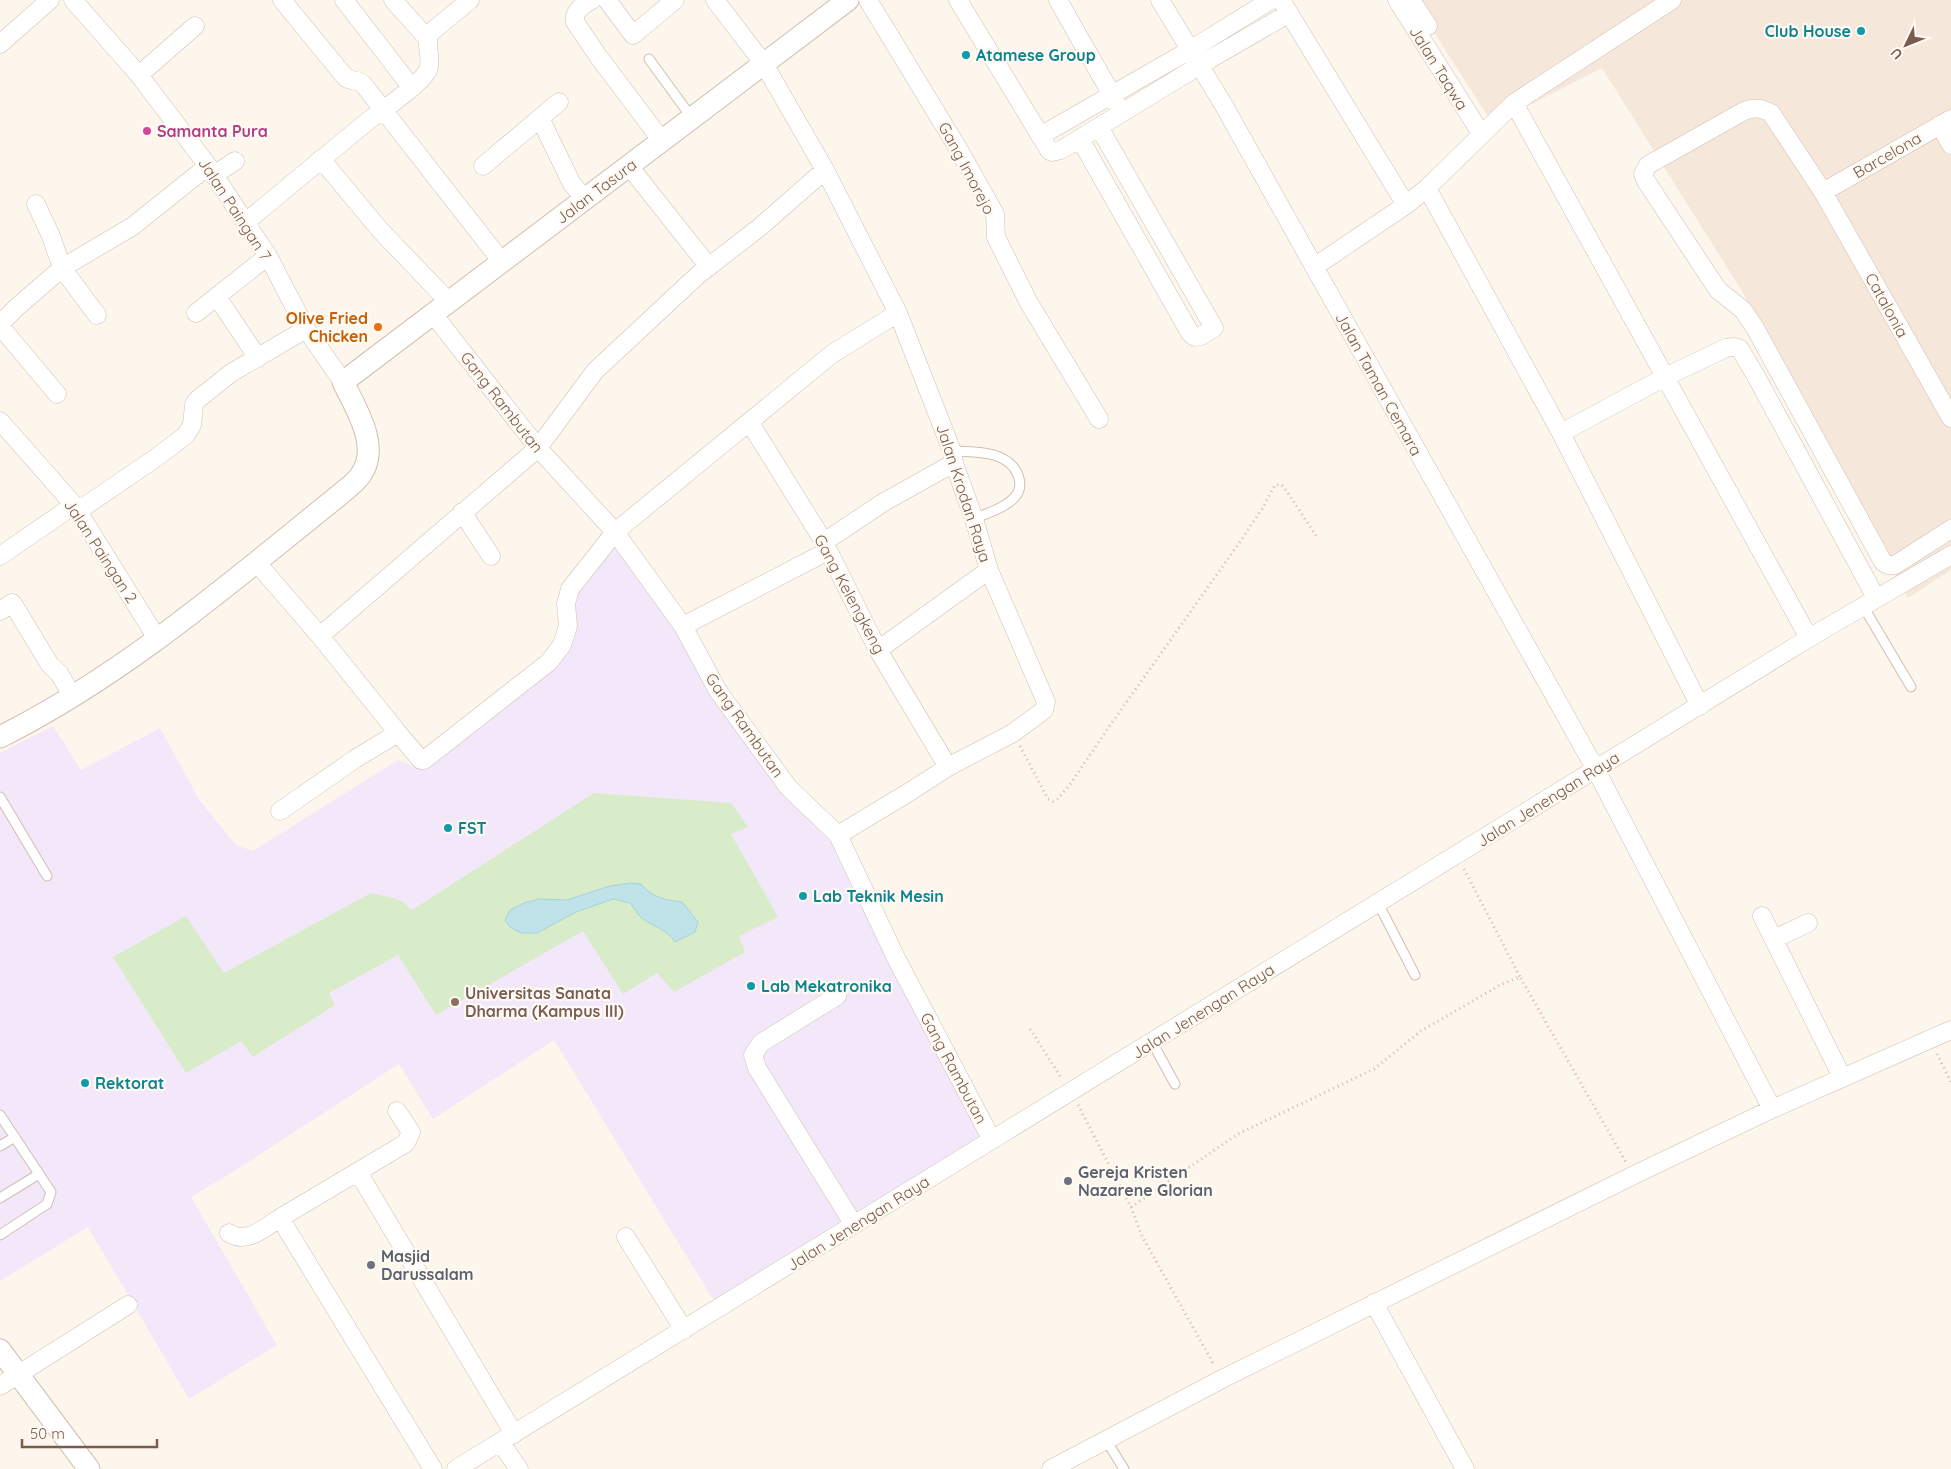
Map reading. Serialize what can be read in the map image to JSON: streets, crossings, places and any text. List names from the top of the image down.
{
  "streets": {
    "street": [
      "Jalan Taqwa",
      "Barcelona",
      "Gang Imorejo",
      "Jalan Tasura",
      "Jalan Paingan 7",
      "Catalonia",
      "Jalan Taman Cemara",
      "Gang Rambutan",
      "Jalan Krodan Raya",
      "Jalan Paingan 2",
      "Gang Kelengkeng",
      "Jalan Jenengan Raya"
    ]
  },
  "crossings": [
    ["Barcelona", "Catalonia"],
    ["Jalan Tasura", "Jalan Paingan 7"],
    ["Jalan Tasura", "Gang Rambutan"],
    ["Jalan Tasura", "Jalan Krodan Raya"],
    ["Jalan Taman Cemara", "Jalan Jenengan Raya"],
    ["Gang Rambutan", "Jalan Krodan Raya"],
    ["Gang Rambutan", "Jalan Jenengan Raya"],
    ["Jalan Krodan Raya", "Gang Kelengkeng"]
  ],
  "places": [
    "Club House",
    "Atamese Group",
    "Samanta Pura",
    "Olive Fried Chicken",
    "FST",
    "Lab Teknik Mesin",
    "Lab Mekatronika",
    "Universitas Sanata Dharma (Kampus III)",
    "Rektorat",
    "Gereja Kristen Nazarene Glorian",
    "Masjid Darussalam"
  ],
  "scale_bar": "50 m",
  "north": "bottom left"
}
